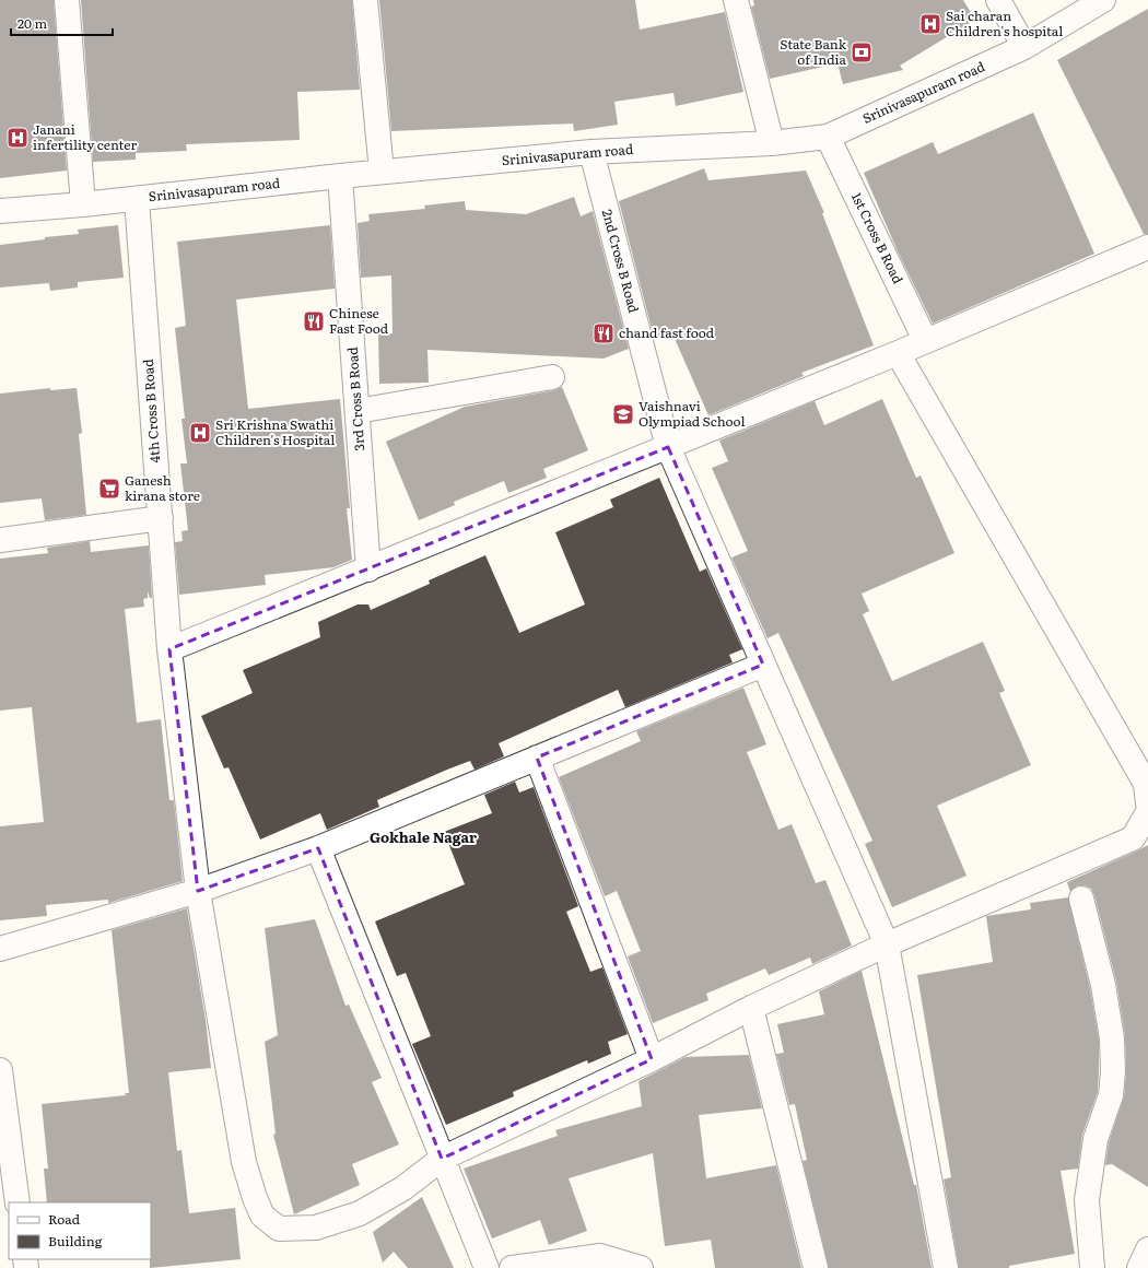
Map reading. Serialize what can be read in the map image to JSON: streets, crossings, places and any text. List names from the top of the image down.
{
  "streets": {
    "street": [
      "Srinivasapuram road",
      "1st Cross B Road",
      "2nd Cross B Road",
      "3rd Cross B Road",
      "4th Cross B Road"
    ]
  },
  "crossings": [
    ["Srinivasapuram road", "1st Cross B Road"],
    ["Srinivasapuram road", "2nd Cross B Road"],
    ["Srinivasapuram road", "3rd Cross B Road"],
    ["Srinivasapuram road", "4th Cross B Road"],
    ["2nd Cross B Road", "4th Cross B Road"]
  ],
  "districts": ["Gokhale Nagar"],
  "places": {
    "hospital": ["Sai charan Children's hospital", "Janani infertility center", "Sri Krishna Swathi Children's Hospital"],
    "bank": ["State Bank of India"],
    "restaurant": ["Chinese Fast Food", "chand fast food"],
    "school or university": ["Vaishnavi Olympiad School"],
    "supermarket": ["Ganesh kirana store"]
  },
  "legend": ["Road", "Building"],
  "scale_bar": "20 m"
}
